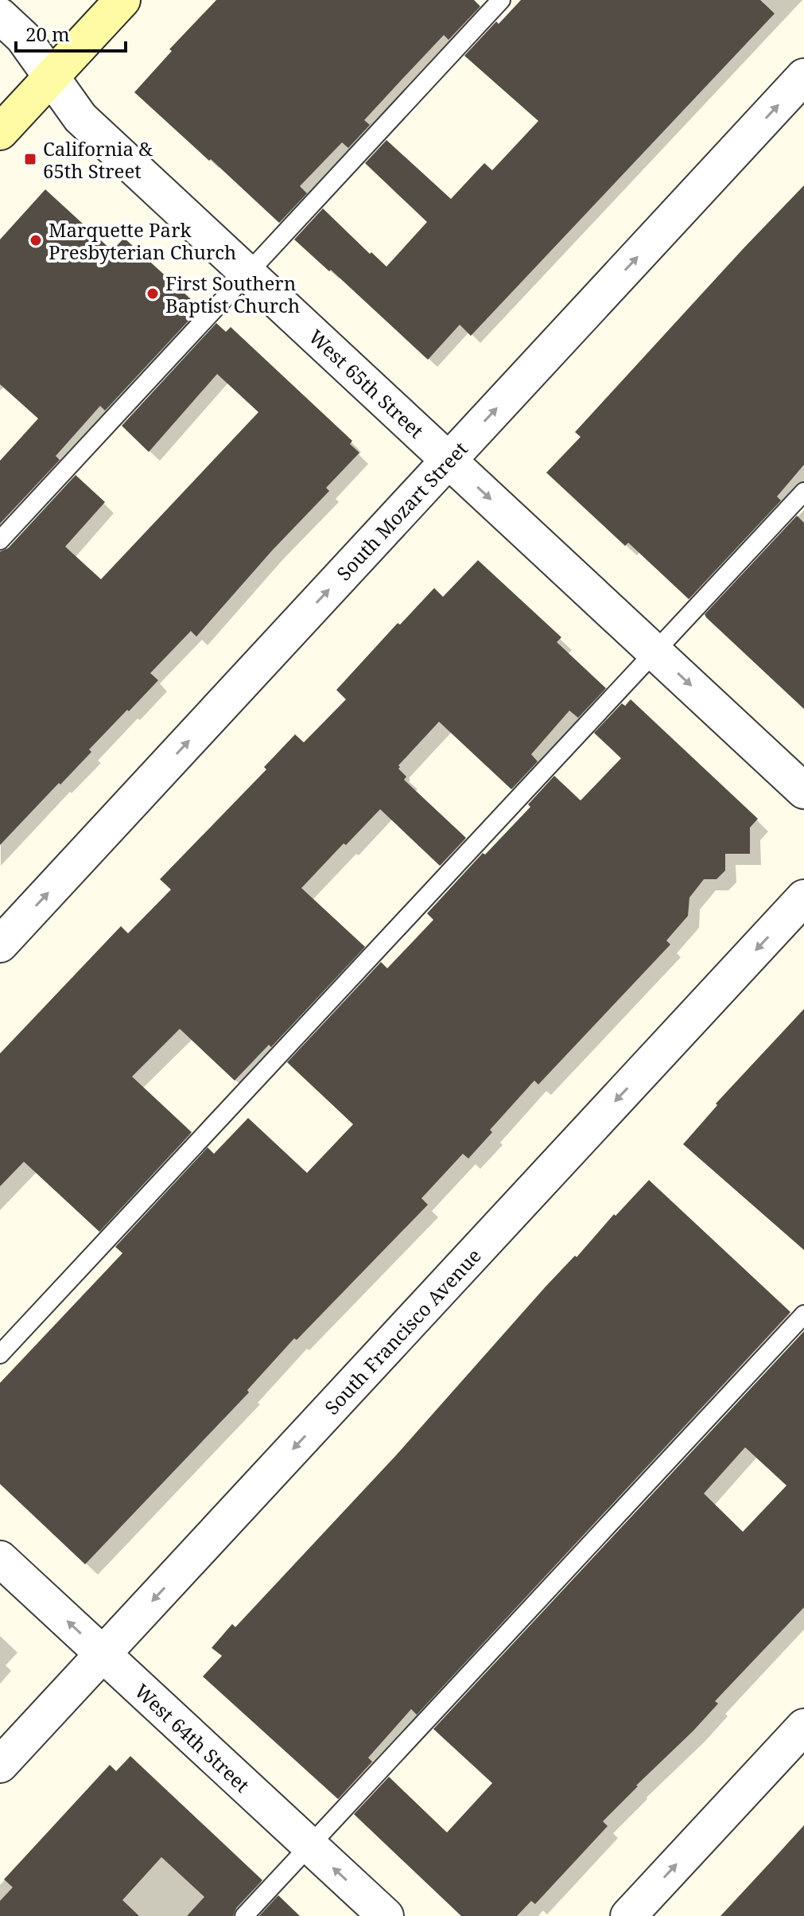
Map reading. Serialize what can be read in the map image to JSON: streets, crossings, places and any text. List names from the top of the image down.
{
  "streets": {
    "street": [
      "West 65th Street",
      "South Mozart Street",
      "South Francisco Avenue",
      "West 64th Street"
    ]
  },
  "crossings": [
    ["West 65th Street", "South Mozart Street"],
    ["South Francisco Avenue", "West 64th Street"]
  ],
  "one_way": [
    "West 65th Street",
    "South Mozart Street",
    "South Francisco Avenue",
    "West 64th Street"
  ],
  "places": {
    "transit": ["California & 65th Street"],
    "other": ["Marquette Park Presbyterian Church", "First Southern Baptist Church"]
  },
  "scale_bar": "20 m"
}
